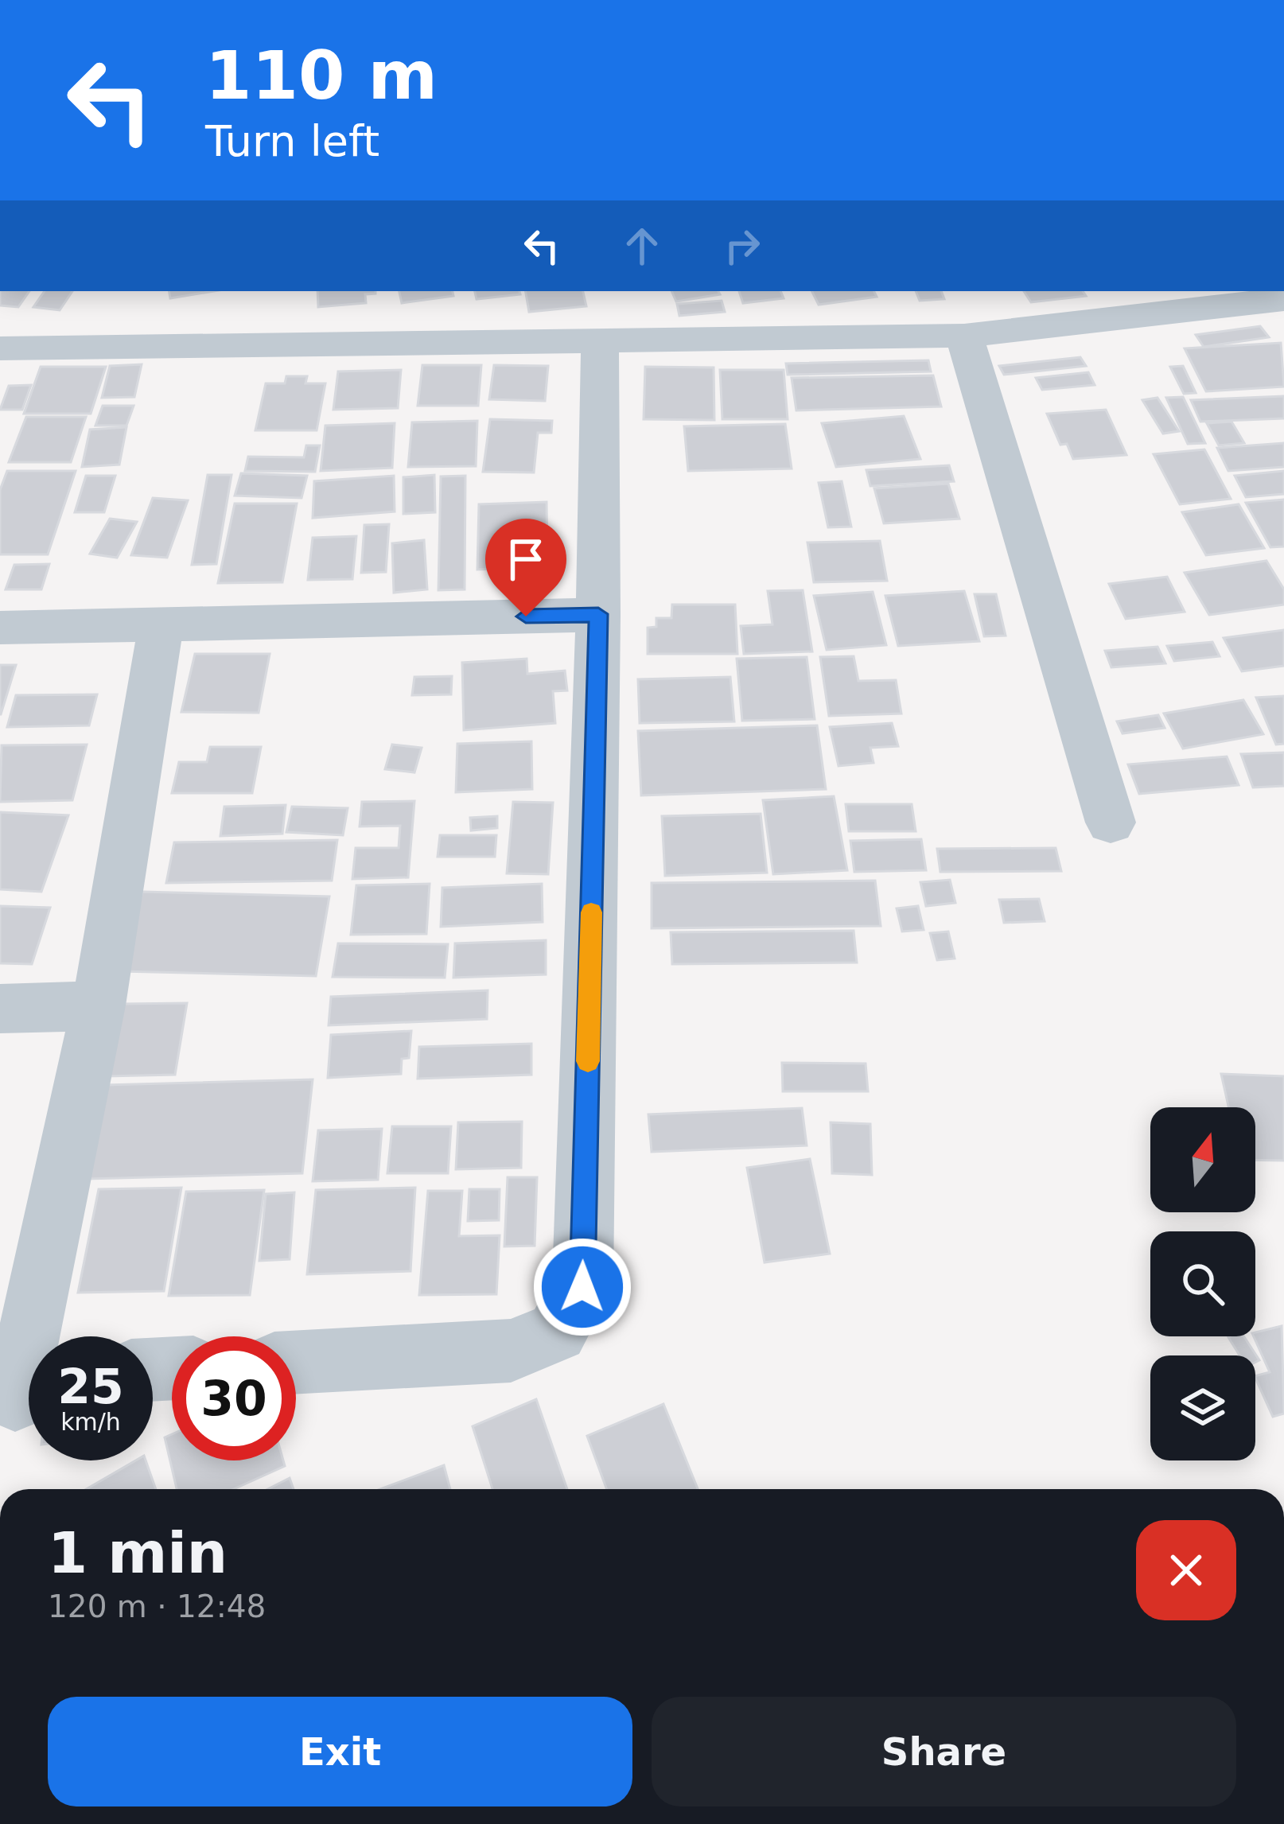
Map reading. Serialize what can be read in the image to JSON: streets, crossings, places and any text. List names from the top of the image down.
{
  "north": "top",
  "page": {
    "turn": ["110 m", "Turn left"],
    "speed": "25 km/h",
    "limit": "30",
    "heading": ["1 min", "120 m · 12:48"],
    "buttons": ["Exit", "Share"]
  }
}
